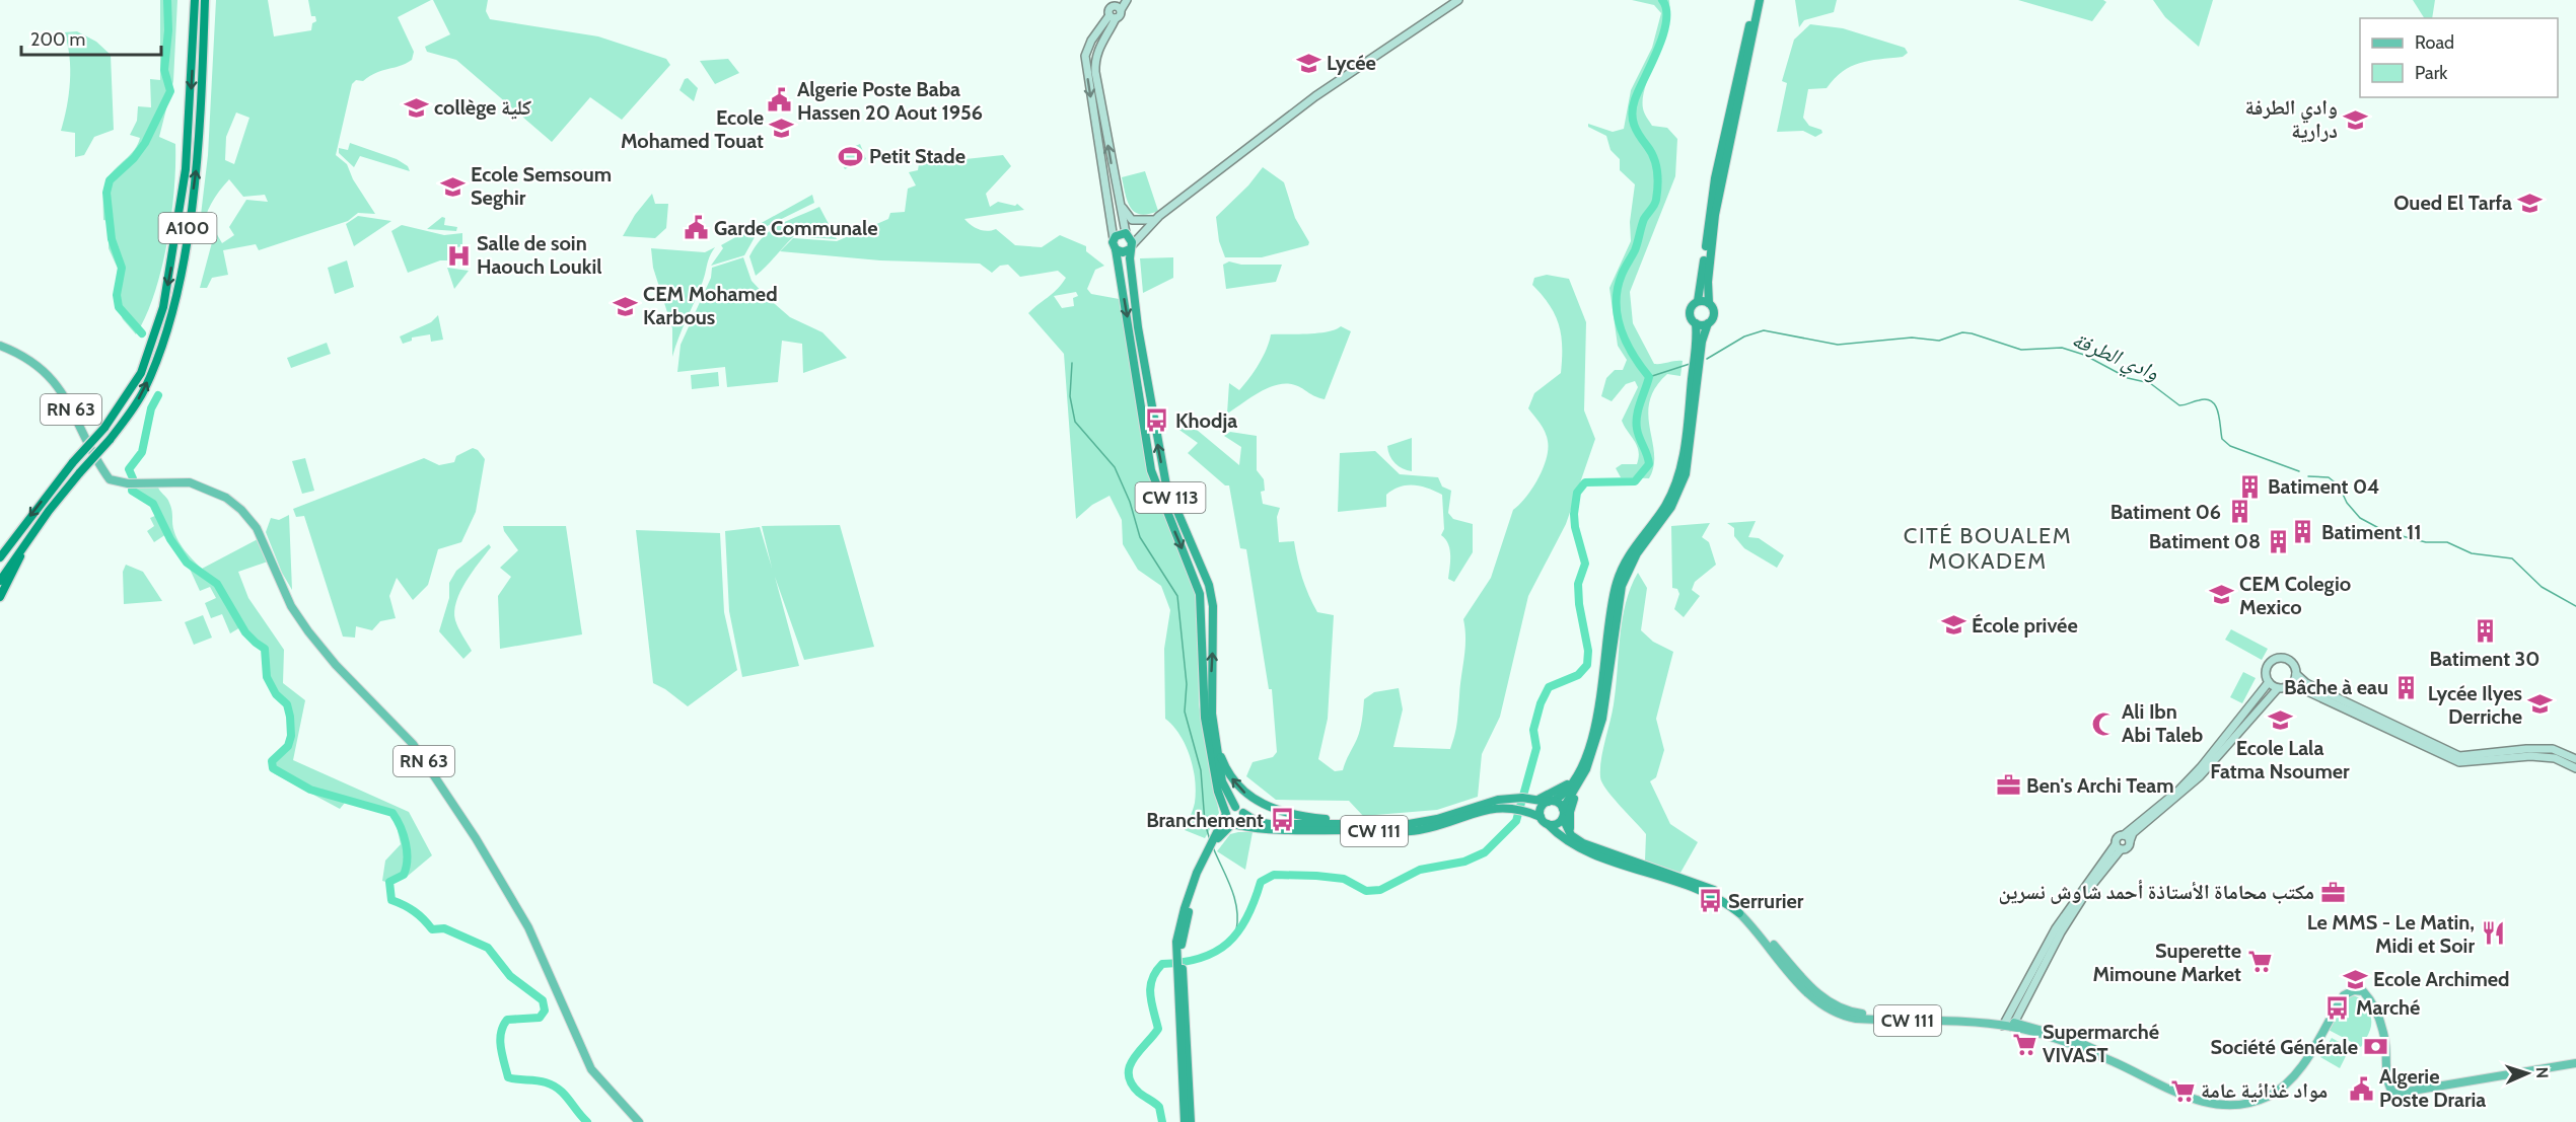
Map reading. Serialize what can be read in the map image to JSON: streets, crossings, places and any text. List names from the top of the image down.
{
  "streets": {
    "highway": ["A100", "CW 113", "CW 111"],
    "main road": ["RN 63"]
  },
  "districts": ["CITÉ BOUALEM MOKADEM"],
  "water": ["وادي الطرفة"],
  "places": {
    "school or university": [
      "Lycée",
      "collège كلية",
      "وادي الطرفة درارية",
      "Ecole Mohamed Touat",
      "Ecole Semsoum Seghir",
      "Oued El Tarfa",
      "CEM Mohamed Karbous",
      "CEM Colegio Mexico",
      "École privée",
      "Lycée Ilyes Derriche",
      "Ecole Lala Fatma Nsoumer",
      "Ecole Archimed"
    ],
    "public building": ["Algerie Poste Baba Hassen 20 Aout 1956", "Garde Communale", "Algerie Poste Draria"],
    "sports": ["Petit Stade"],
    "hospital": ["Salle de soin Haouch Loukil"],
    "bus stop": [
      "Khodja",
      "Branchement",
      "Serrurier",
      "Marché"
    ],
    "building": [
      "Batiment 04",
      "Batiment 06",
      "Batiment 11",
      "Batiment 08",
      "Batiment 30",
      "Bâche à eau"
    ],
    "mosque": ["Ali Ibn Abi Taleb"],
    "office": ["Ben's Archi Team", "مكتب محاماة الأستاذة أحمد شاوش نسرين"],
    "restaurant": ["Le MMS - Le Matin, Midi et Soir"],
    "supermarket": ["Superette Mimoune Market", "Supermarché VIVAST", "مواد غذائية عامة"],
    "bank": ["Société Générale"]
  },
  "legend": ["Road", "Park"],
  "scale_bar": "200 m",
  "north": "right"
}
